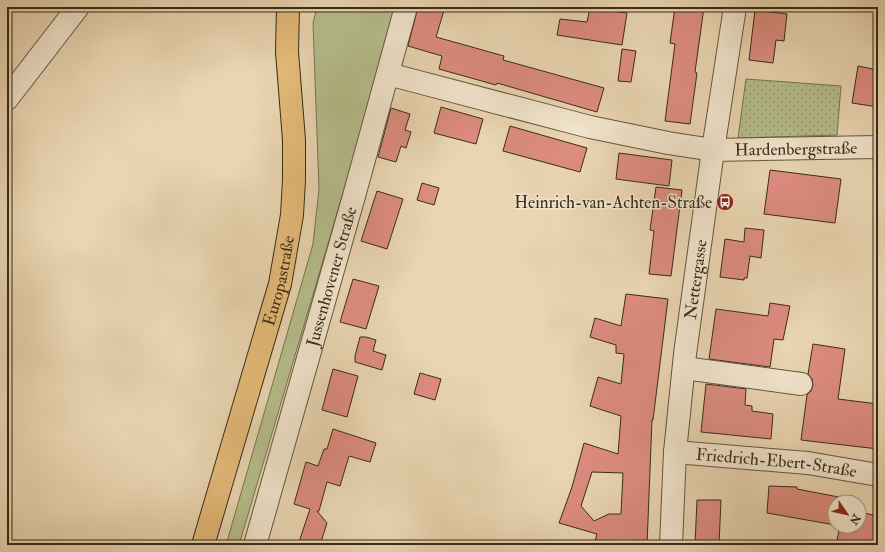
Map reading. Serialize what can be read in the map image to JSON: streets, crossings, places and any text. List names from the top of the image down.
{
  "streets": {
    "main road": ["Europastraße"],
    "street": [
      "Hardenbergstraße",
      "Jussenhovener Straße",
      "Nettergasse",
      "Friedrich-Ebert-Straße"
    ]
  },
  "crossings": [
    ["Hardenbergstraße", "Nettergasse"],
    ["Nettergasse", "Friedrich-Ebert-Straße"]
  ],
  "places": {
    "bus stop": ["Heinrich-van-Achten-Straße"]
  },
  "north": "bottom right"
}
